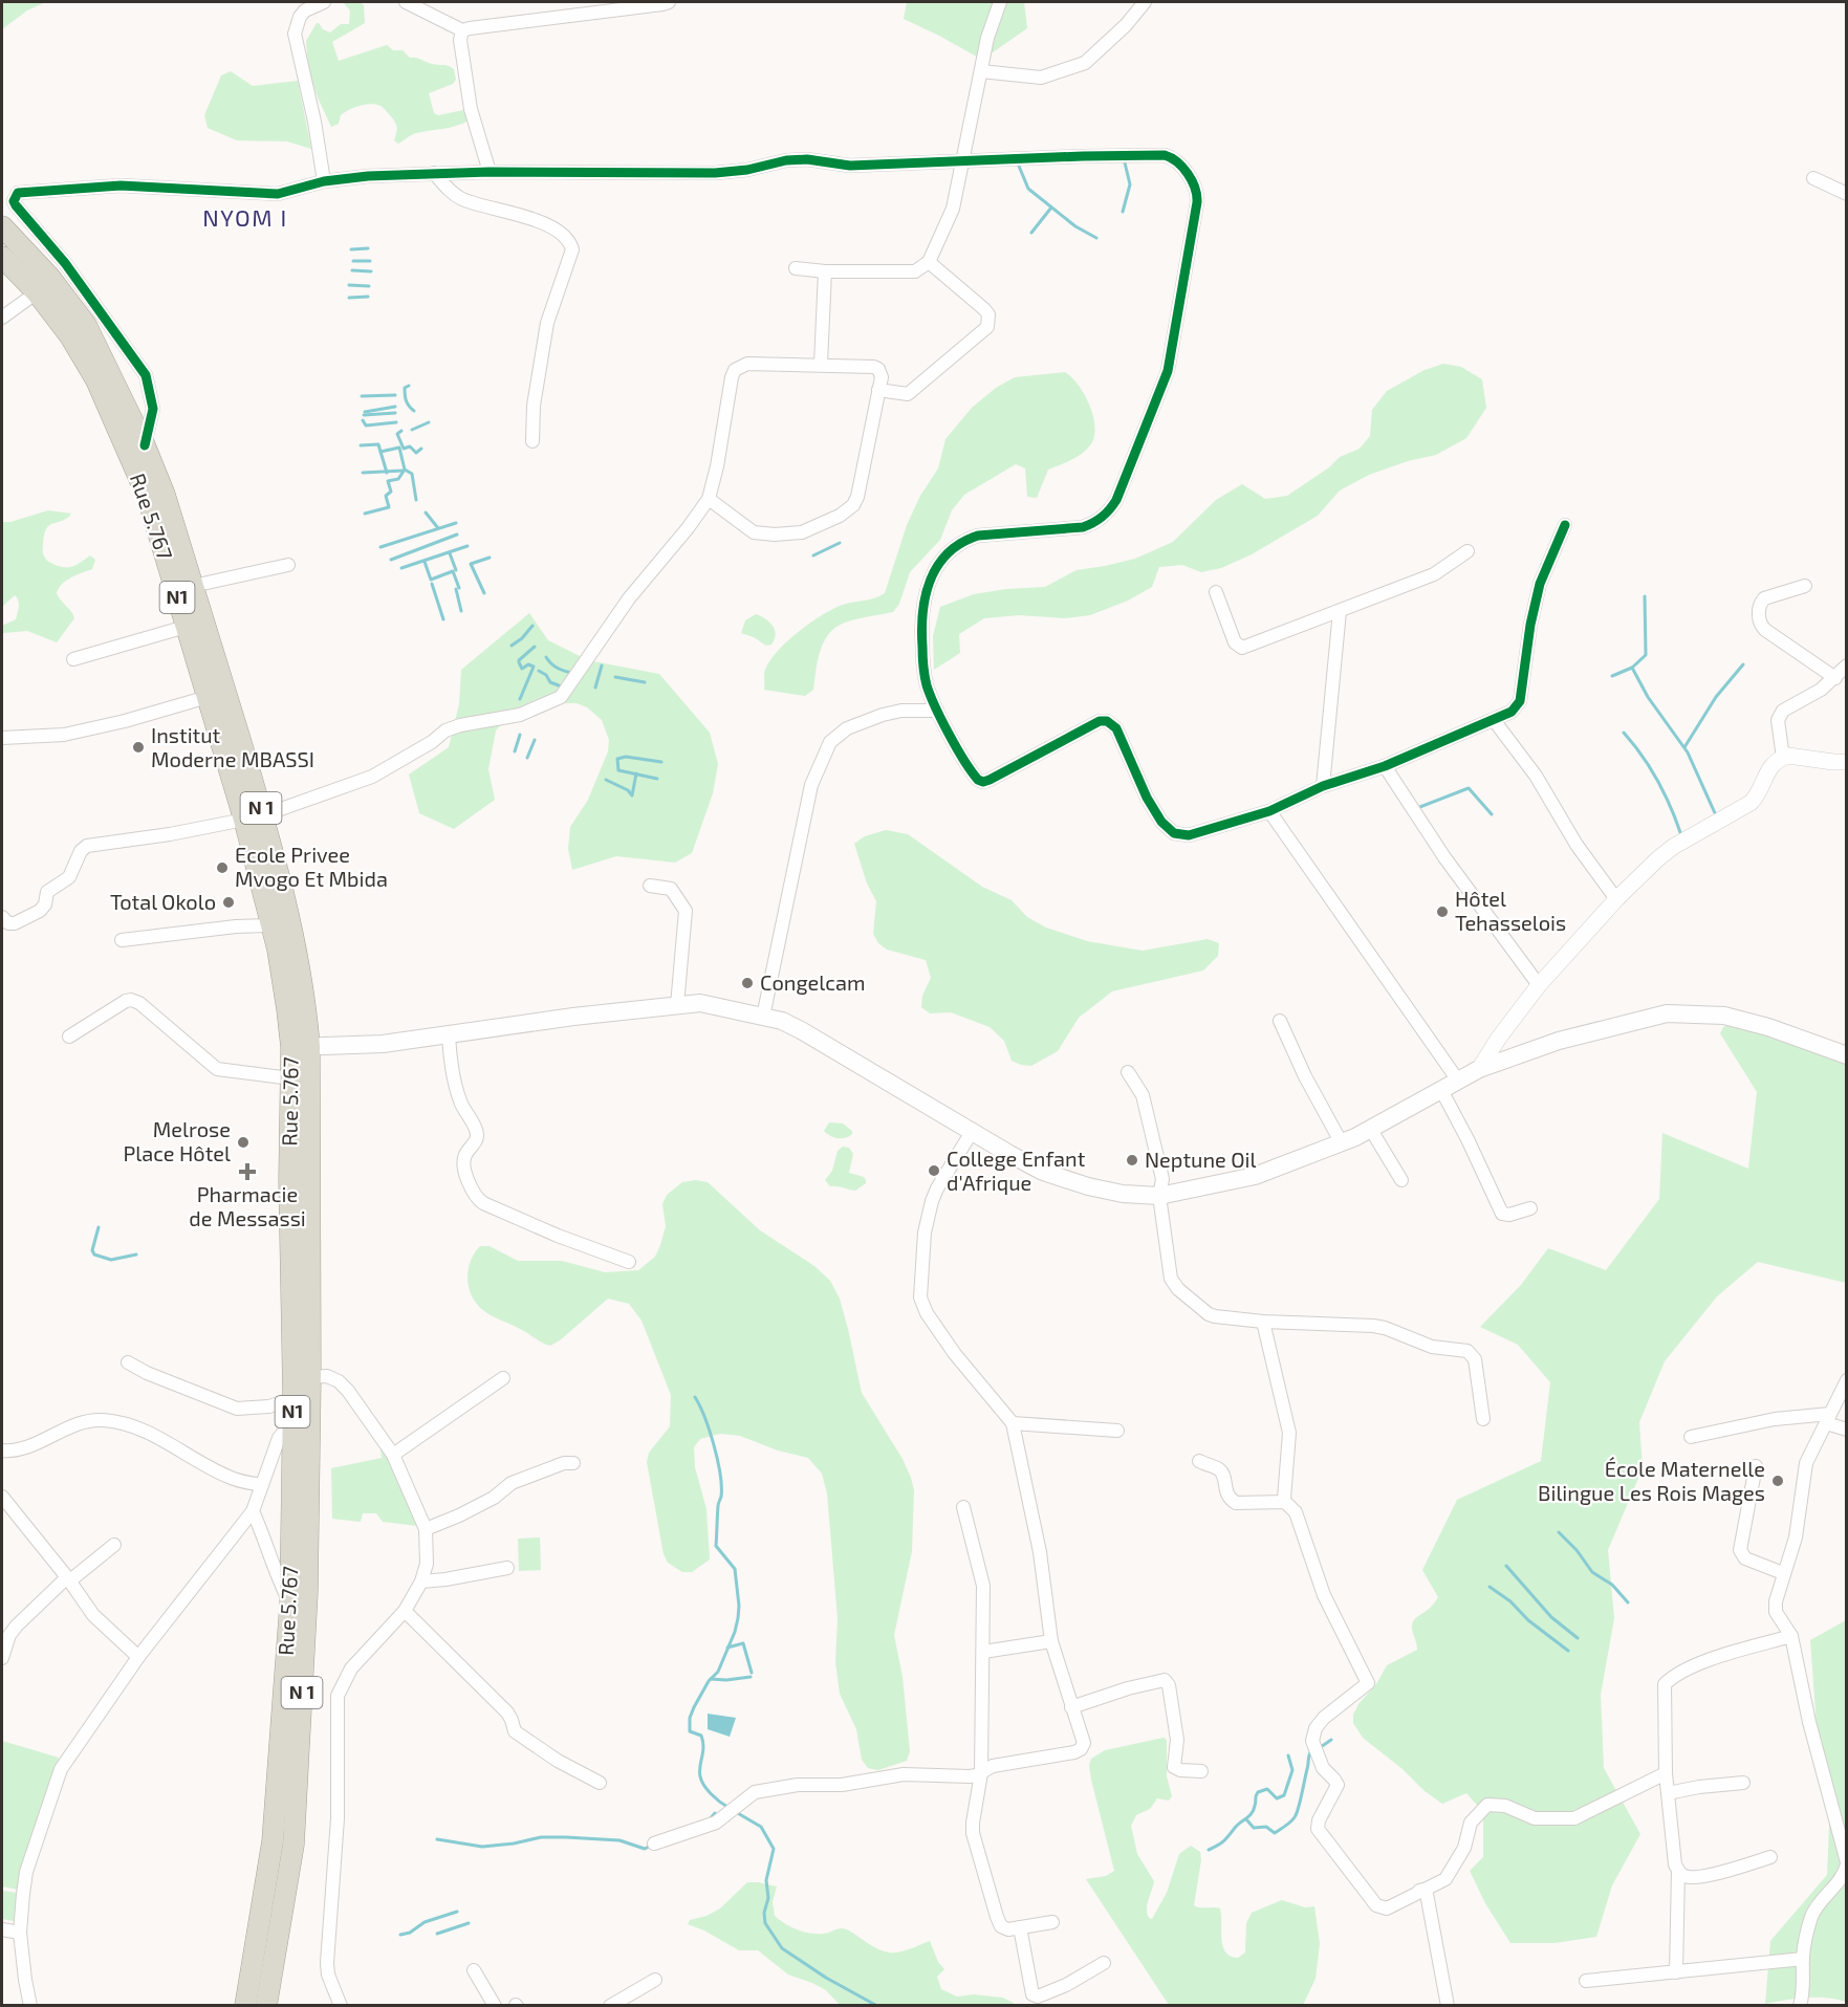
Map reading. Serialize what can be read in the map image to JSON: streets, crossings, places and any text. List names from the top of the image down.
{
  "streets": {
    "highway": ["Rue 5.767", "N1", "N 1"]
  },
  "crossings": [
    ["Rue 5.767", "N 1"]
  ],
  "districts": ["NYOM I"],
  "places": {
    "other": [
      "Institut Moderne MBASSI",
      "Ecole Privee Mvogo Et Mbida",
      "Total Okolo",
      "Hôtel Tehasselois",
      "Congelcam",
      "Melrose Place Hôtel",
      "Neptune Oil",
      "College Enfant d'Afrique",
      "École Maternelle Bilingue Les Rois Mages"
    ],
    "health": ["Pharmacie de Messassi"]
  }
}
